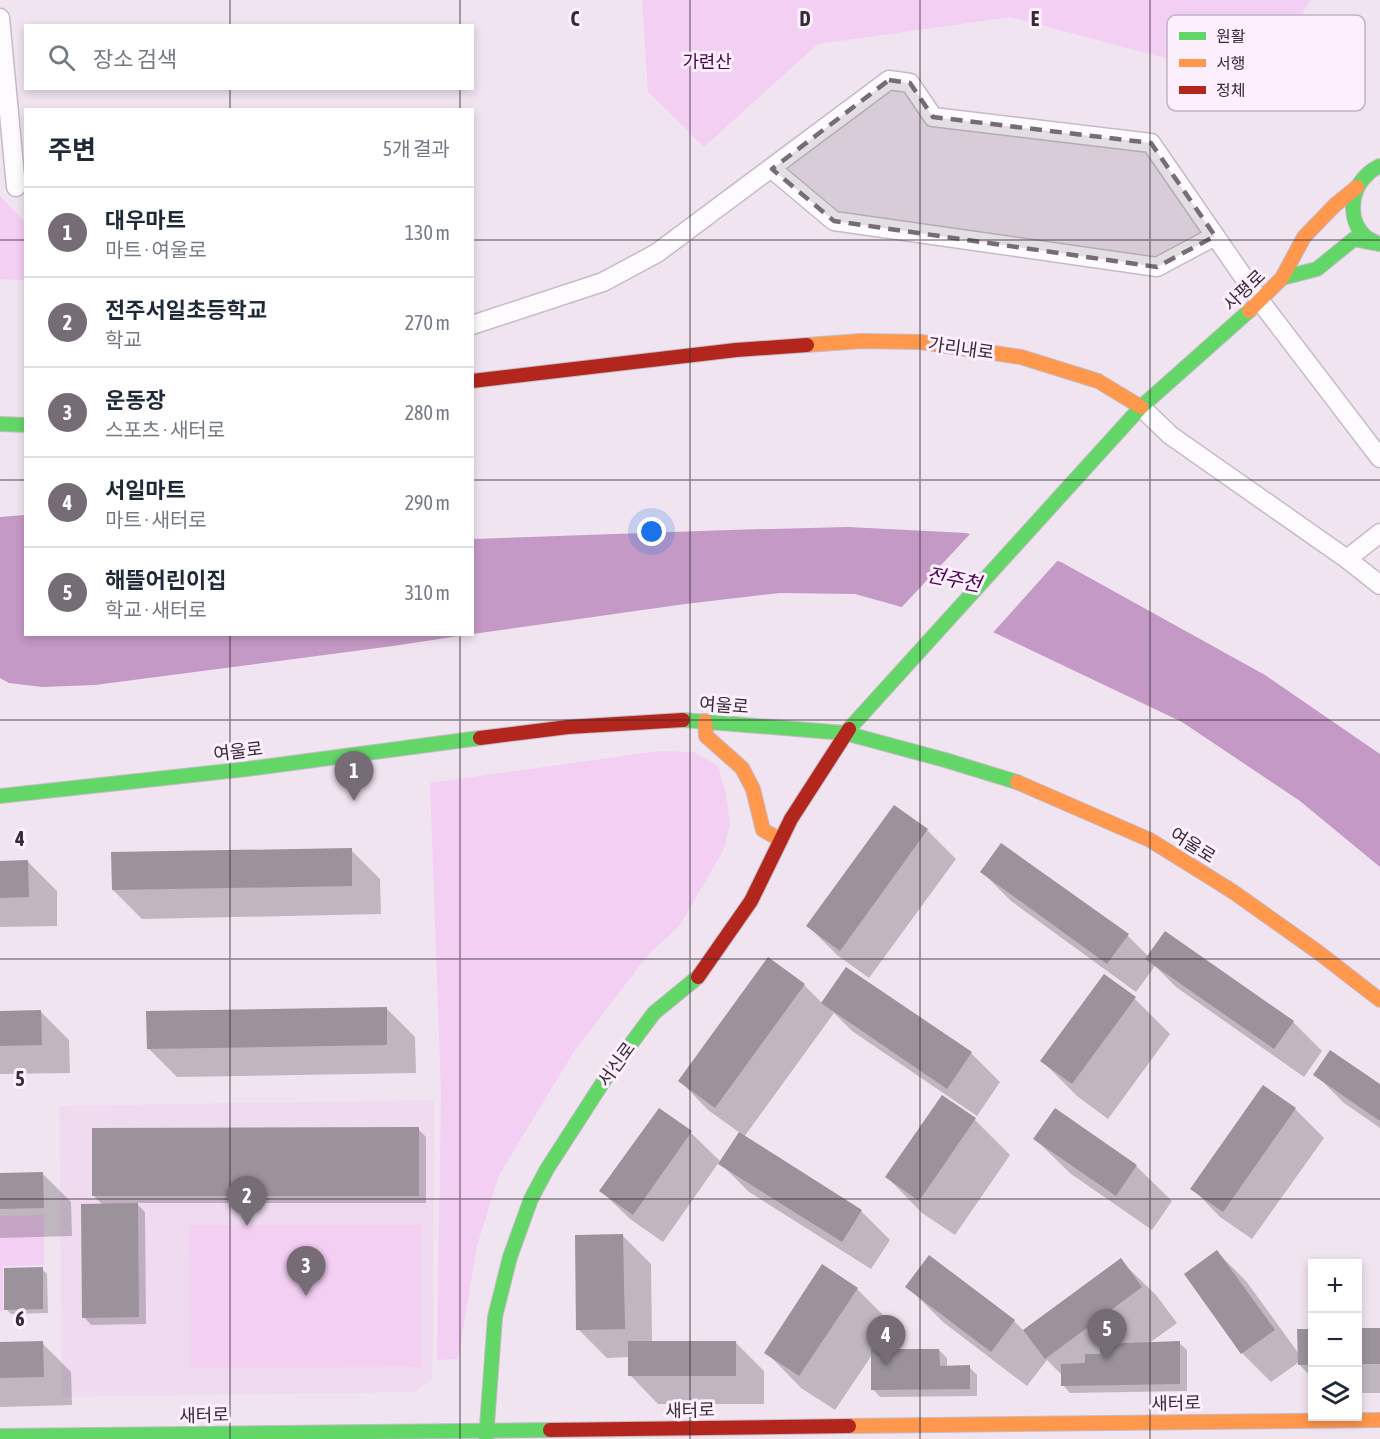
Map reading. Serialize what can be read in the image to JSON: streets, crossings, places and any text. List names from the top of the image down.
{
  "streets": {
    "street": [
      "사평로",
      "가리내로",
      "여울로",
      "서신로",
      "새터로"
    ]
  },
  "crossings": [
    ["사평로", "가리내로"],
    ["사평로", "서신로"],
    ["여울로", "서신로"],
    ["서신로", "새터로"]
  ],
  "water": ["전주천"],
  "parks": ["가련산"],
  "legend": ["원활", "서행", "정체"],
  "page": {
    "search": "장소 검색",
    "heading": ["주변", "5개 결과"],
    "list": [
      {
        "mark": "1",
        "name": "대우마트",
        "note": "마트 · 여울로",
        "value": "130 m"
      },
      {
        "mark": "2",
        "name": "전주서일초등학교",
        "note": "학교",
        "value": "270 m"
      },
      {
        "mark": "3",
        "name": "운동장",
        "note": "스포츠 · 새터로",
        "value": "280 m"
      },
      {
        "mark": "4",
        "name": "서일마트",
        "note": "마트 · 새터로",
        "value": "290 m"
      },
      {
        "mark": "5",
        "name": "해뜰어린이집",
        "note": "학교 · 새터로",
        "value": "310 m"
      }
    ],
    "pins": [
      "1",
      "2",
      "3",
      "5",
      "4"
    ],
    "map_buttons": ["+", "−"]
  },
  "grid": {
    "columns": ["C", "D", "E"],
    "rows": ["4", "5", "6"]
  }
}
